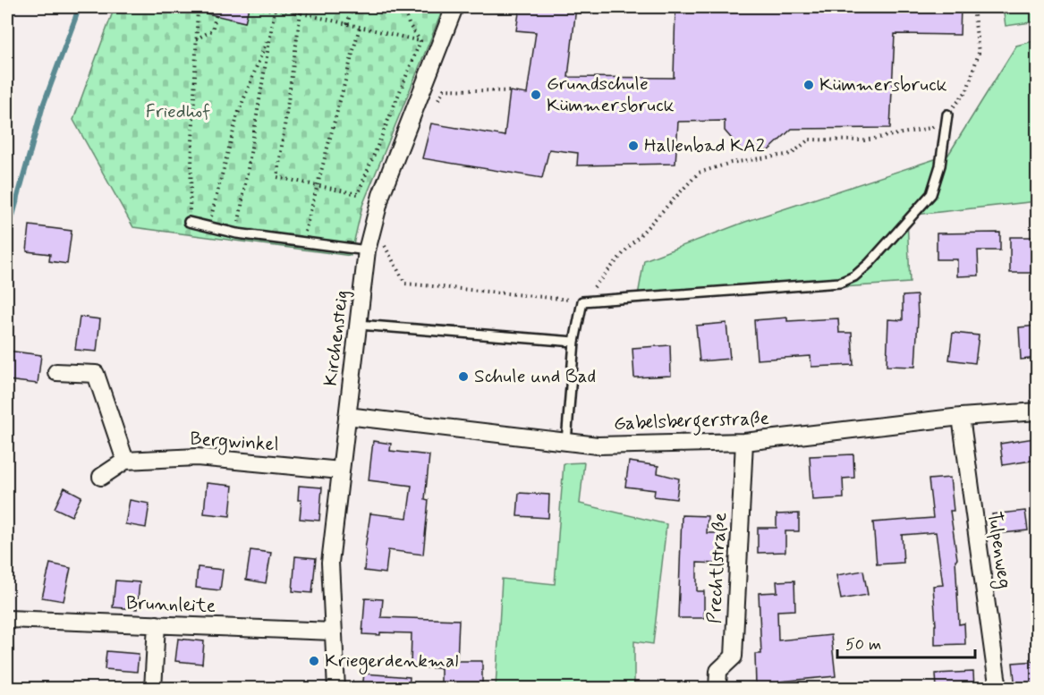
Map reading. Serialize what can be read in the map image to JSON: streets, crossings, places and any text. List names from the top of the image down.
{
  "streets": {
    "street": [
      "Kirchensteig",
      "Gabelsbergerstraße",
      "Bergwinkel",
      "Tulpenweg",
      "Prechtlstraße",
      "Brunnleite"
    ]
  },
  "crossings": [
    ["Kirchensteig", "Gabelsbergerstraße"],
    ["Kirchensteig", "Bergwinkel"],
    ["Kirchensteig", "Brunnleite"],
    ["Gabelsbergerstraße", "Tulpenweg"],
    ["Gabelsbergerstraße", "Prechtlstraße"]
  ],
  "parks": ["Friedhof"],
  "places": [
    "Kümmersbruck",
    "Grundschule Kümmersbruck",
    "Hallenbad KA2",
    "Schule und Bad",
    "Kriegerdenkmal"
  ],
  "scale_bar": "50 m"
}
